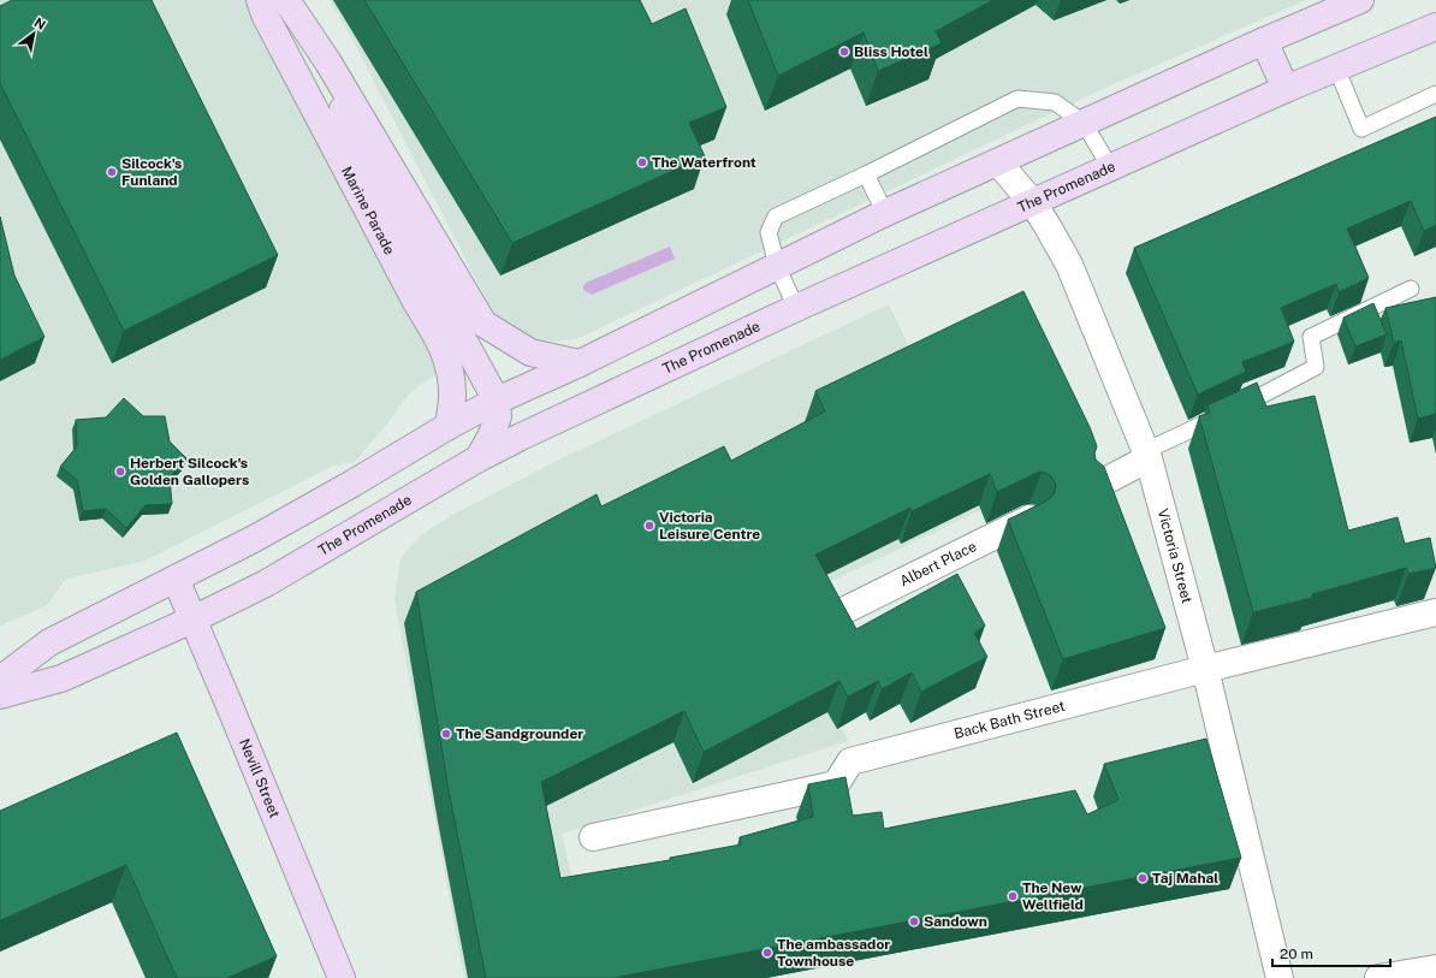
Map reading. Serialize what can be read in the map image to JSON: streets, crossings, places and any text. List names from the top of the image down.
{
  "streets": {
    "main road": ["The Promenade", "Marine Parade", "Nevill Street"],
    "street": ["Victoria Street", "Albert Place", "Back Bath Street"]
  },
  "crossings": [
    ["The Promenade", "Victoria Street"],
    ["The Promenade", "Nevill Street"],
    ["Victoria Street", "Back Bath Street"]
  ],
  "places": [
    "Bliss Hotel",
    "The Waterfront",
    "Silcock's Funland",
    "Herbert Silcock's Golden Gallopers",
    "Victoria Leisure Centre",
    "The Sandgrounder",
    "Taj Mahal",
    "The New Wellfield",
    "Sandown",
    "The ambassador Townhouse"
  ],
  "scale_bar": "20 m",
  "north": "top right"
}
